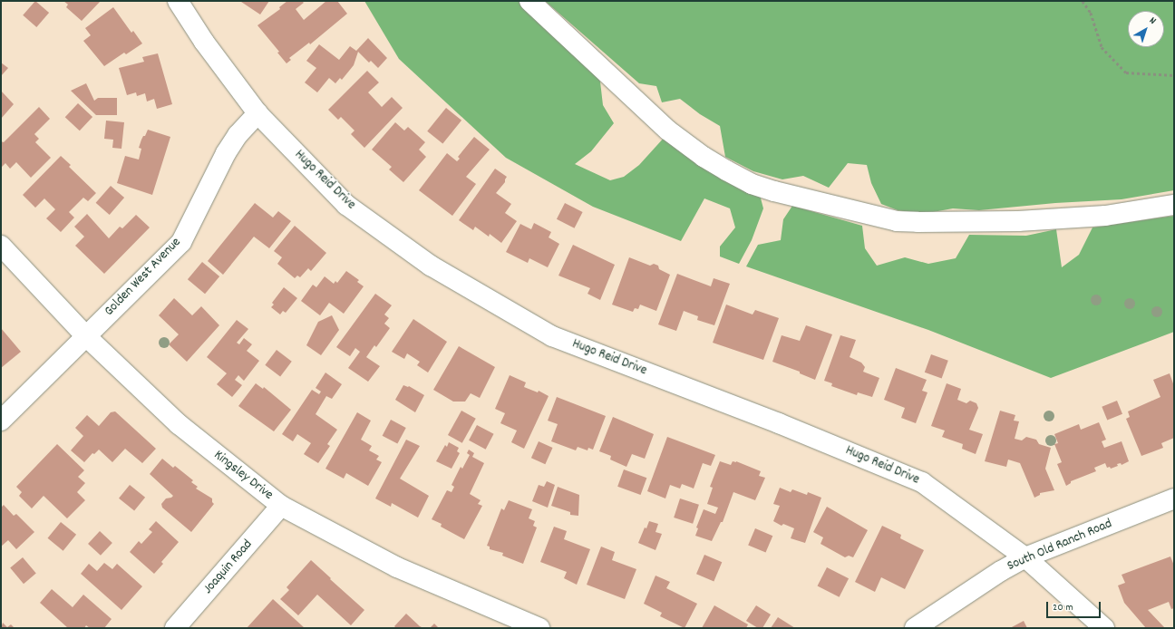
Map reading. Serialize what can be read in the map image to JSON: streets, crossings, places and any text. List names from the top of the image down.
{
  "streets": {
    "street": [
      "Hugo Reid Drive",
      "Golden West Avenue",
      "Kingsley Drive",
      "South Old Ranch Road",
      "Joaquin Road"
    ]
  },
  "crossings": [
    ["Hugo Reid Drive", "Golden West Avenue"],
    ["Hugo Reid Drive", "South Old Ranch Road"],
    ["Golden West Avenue", "Kingsley Drive"],
    ["Kingsley Drive", "Joaquin Road"]
  ],
  "scale_bar": "20 m",
  "north": "top right"
}
